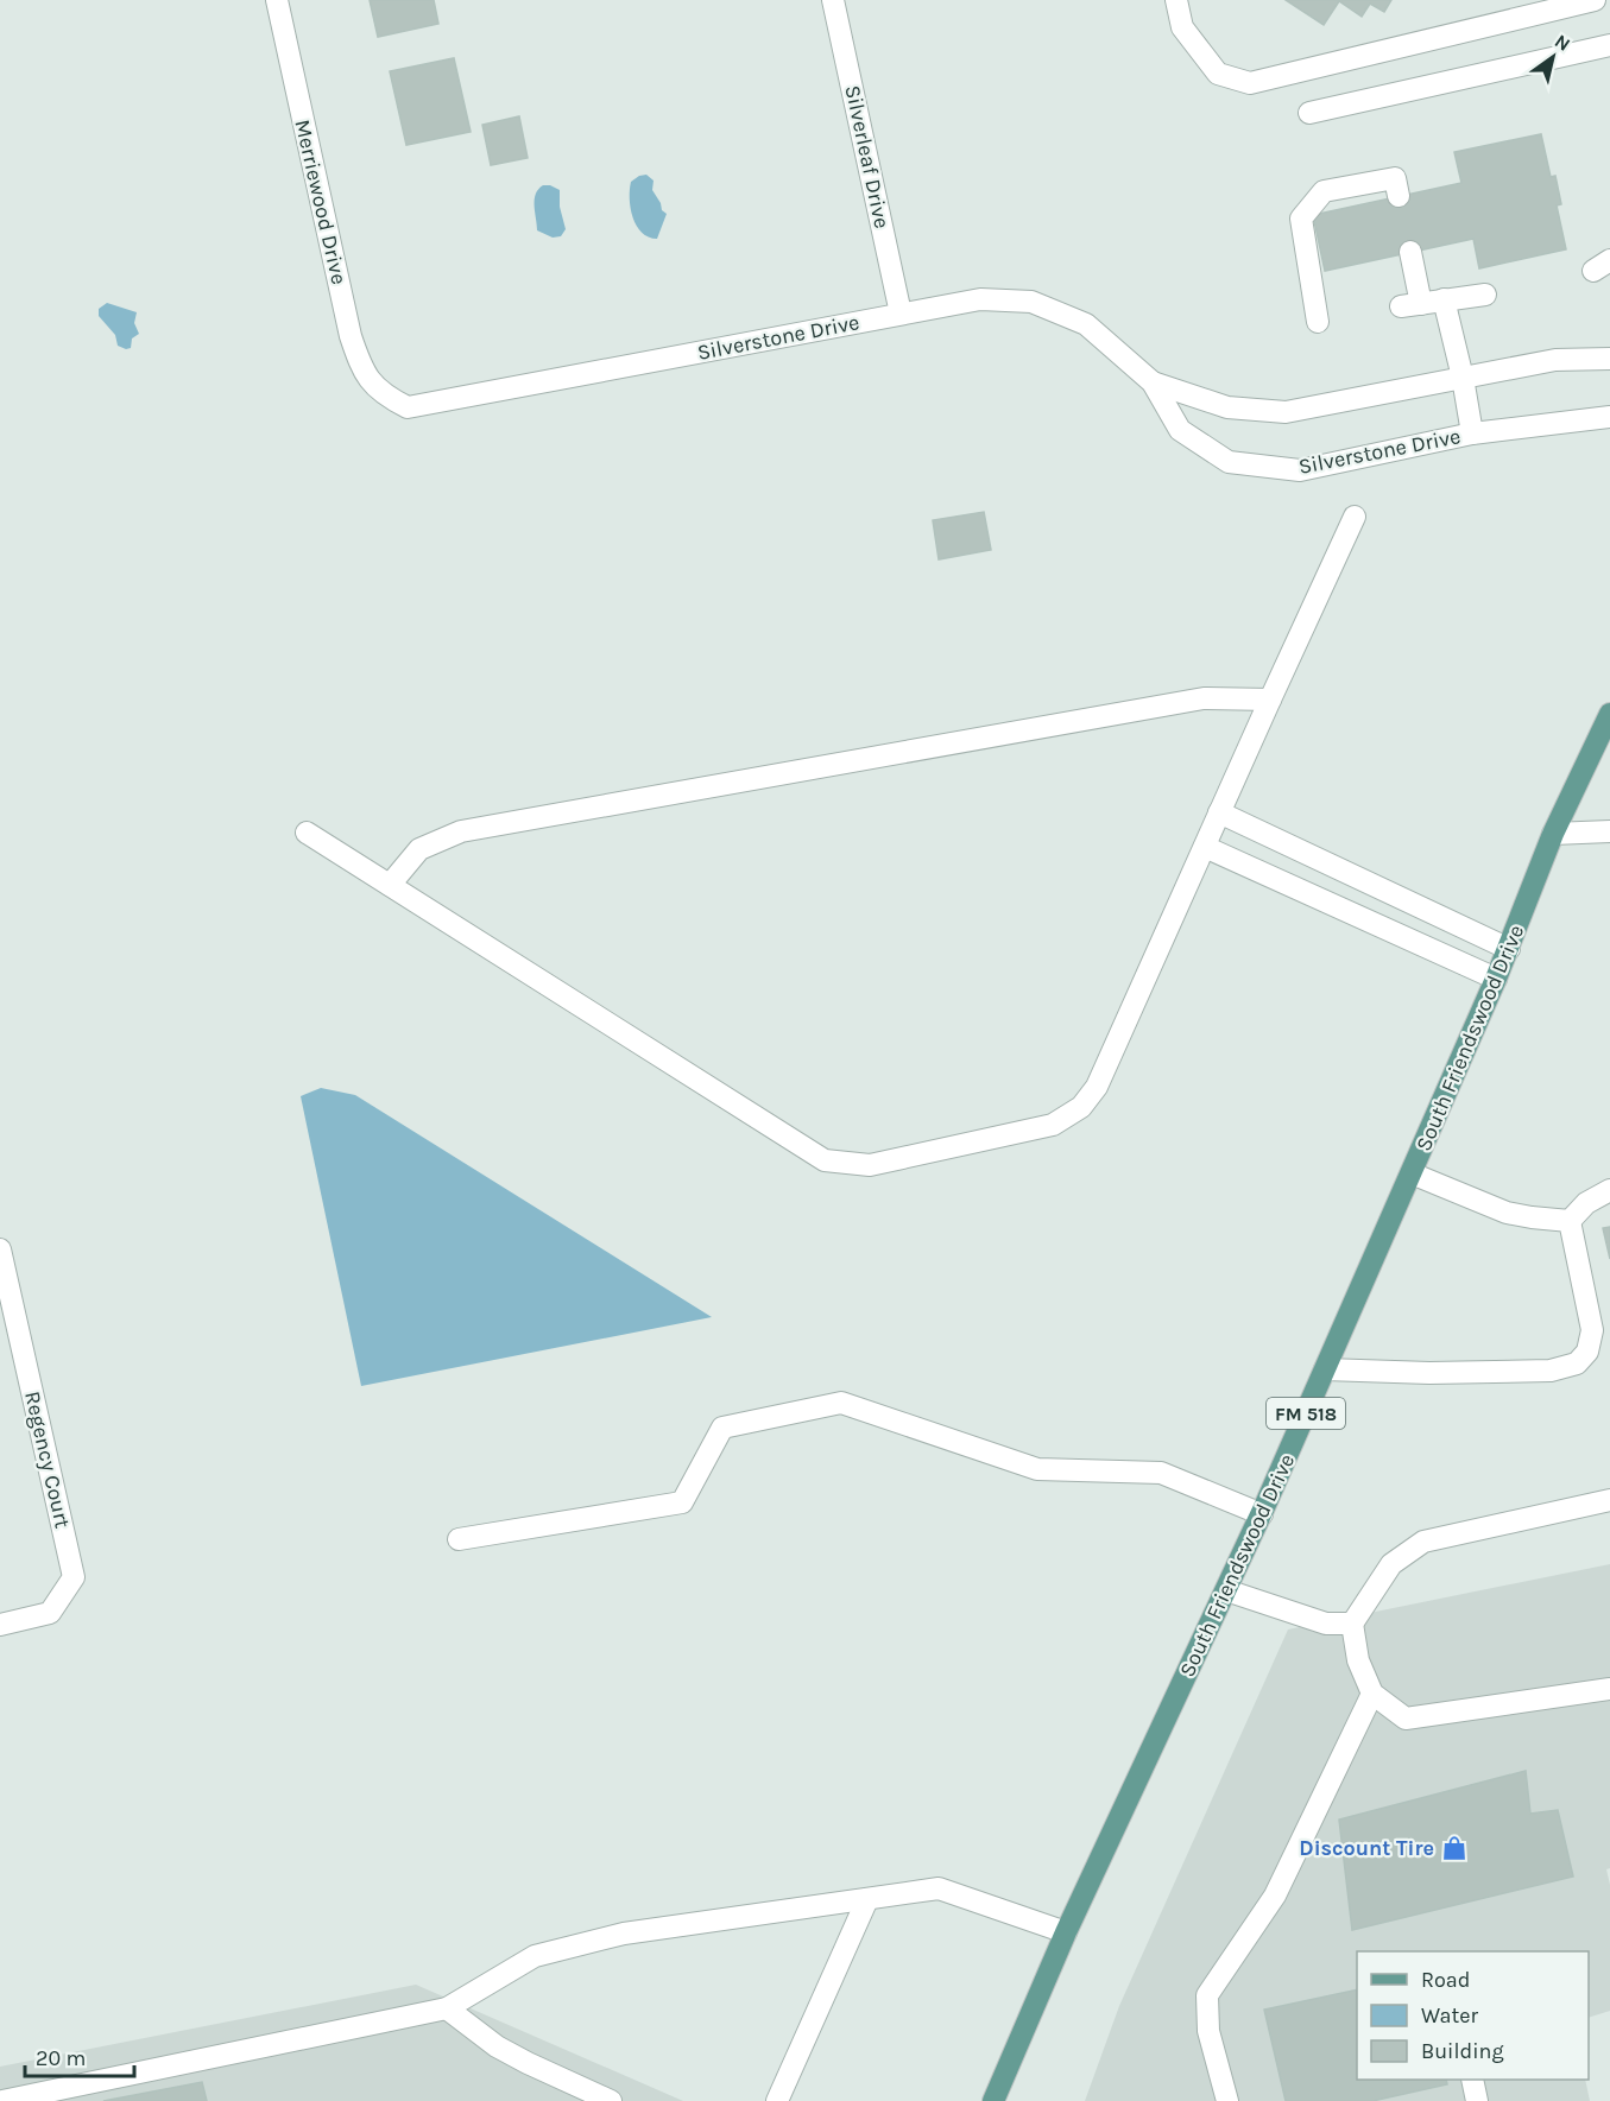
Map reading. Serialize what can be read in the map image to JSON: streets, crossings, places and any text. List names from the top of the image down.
{
  "streets": {
    "main road": ["South Friendswood Drive", "FM 518"],
    "street": [
      "Silverleaf Drive",
      "Merriewood Drive",
      "Silverstone Drive",
      "Regency Court"
    ]
  },
  "crossings": [
    ["Silverleaf Drive", "Silverstone Drive"],
    ["Merriewood Drive", "Silverstone Drive"]
  ],
  "places": {
    "shop": ["Discount Tire"]
  },
  "legend": ["Road", "Water", "Building"],
  "scale_bar": "20 m",
  "north": "top right"
}
